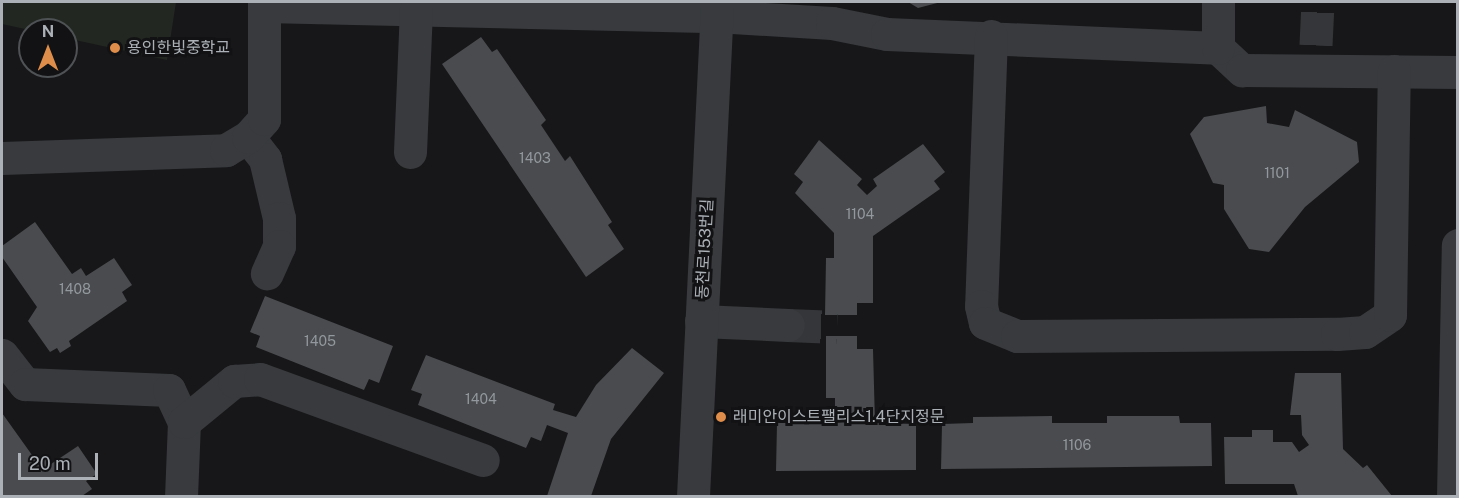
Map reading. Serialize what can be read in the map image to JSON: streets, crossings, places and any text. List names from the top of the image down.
{
  "streets": {
    "street": ["동천로153번길"]
  },
  "places": ["용인한빛중학교", "래미안이스트팰리스1.4단지정문"],
  "house_numbers": [
    "1403",
    "1101",
    "1104",
    "1408",
    "1405",
    "1404",
    "1106"
  ],
  "scale_bar": "20 m",
  "north": "top"
}
